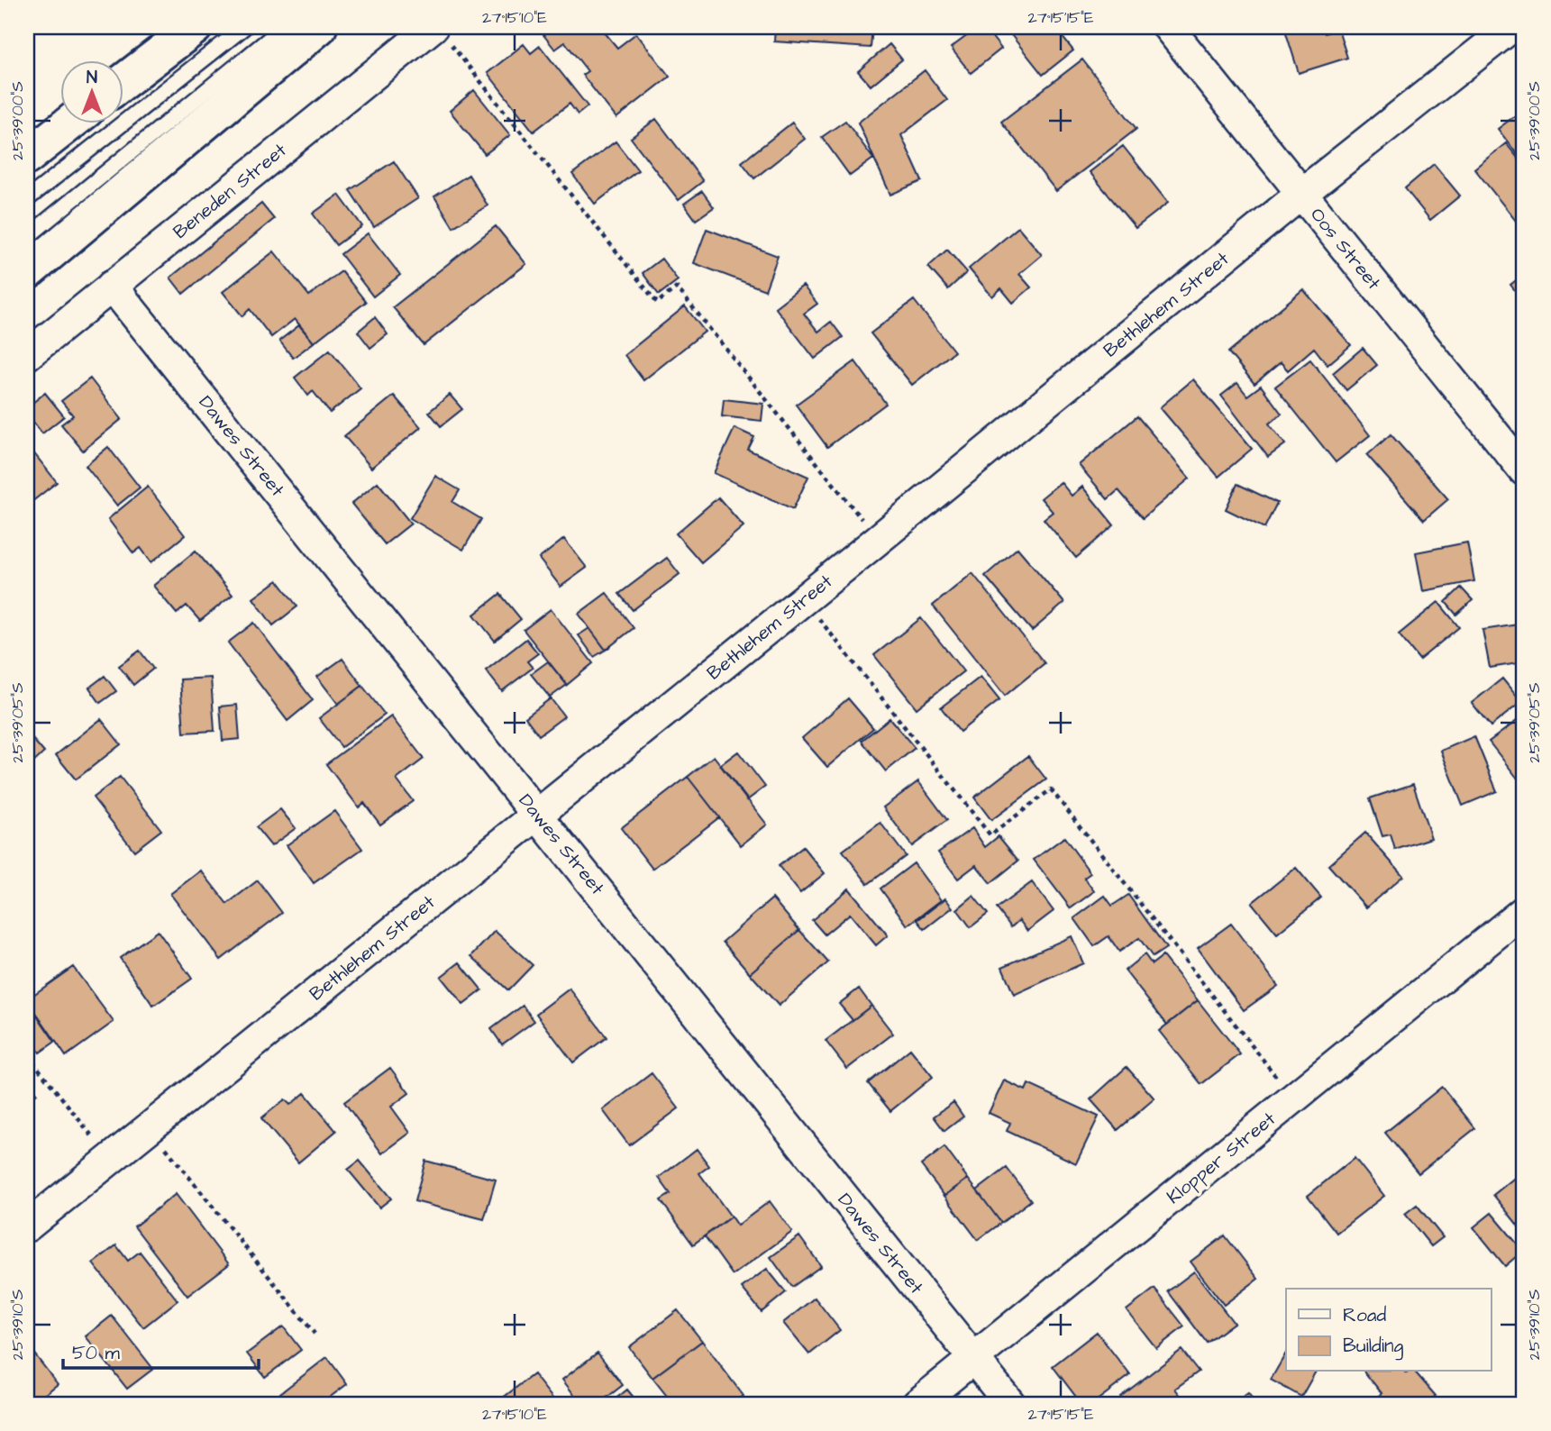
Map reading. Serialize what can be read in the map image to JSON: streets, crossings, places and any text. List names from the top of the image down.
{
  "streets": {
    "street": [
      "Beneden Street",
      "Oos Street",
      "Bethlehem Street",
      "Dawes Street",
      "Klopper Street"
    ]
  },
  "crossings": [
    ["Beneden Street", "Dawes Street"],
    ["Oos Street", "Bethlehem Street"],
    ["Bethlehem Street", "Dawes Street"],
    ["Dawes Street", "Klopper Street"]
  ],
  "legend": ["Road", "Building"],
  "scale_bar": "50 m",
  "north": "top",
  "coordinates": [
    "27°15'10\"E",
    "27°15'15\"E",
    "25°39'00\"S",
    "25°39'05\"S",
    "25°39'10\"S"
  ]
}
